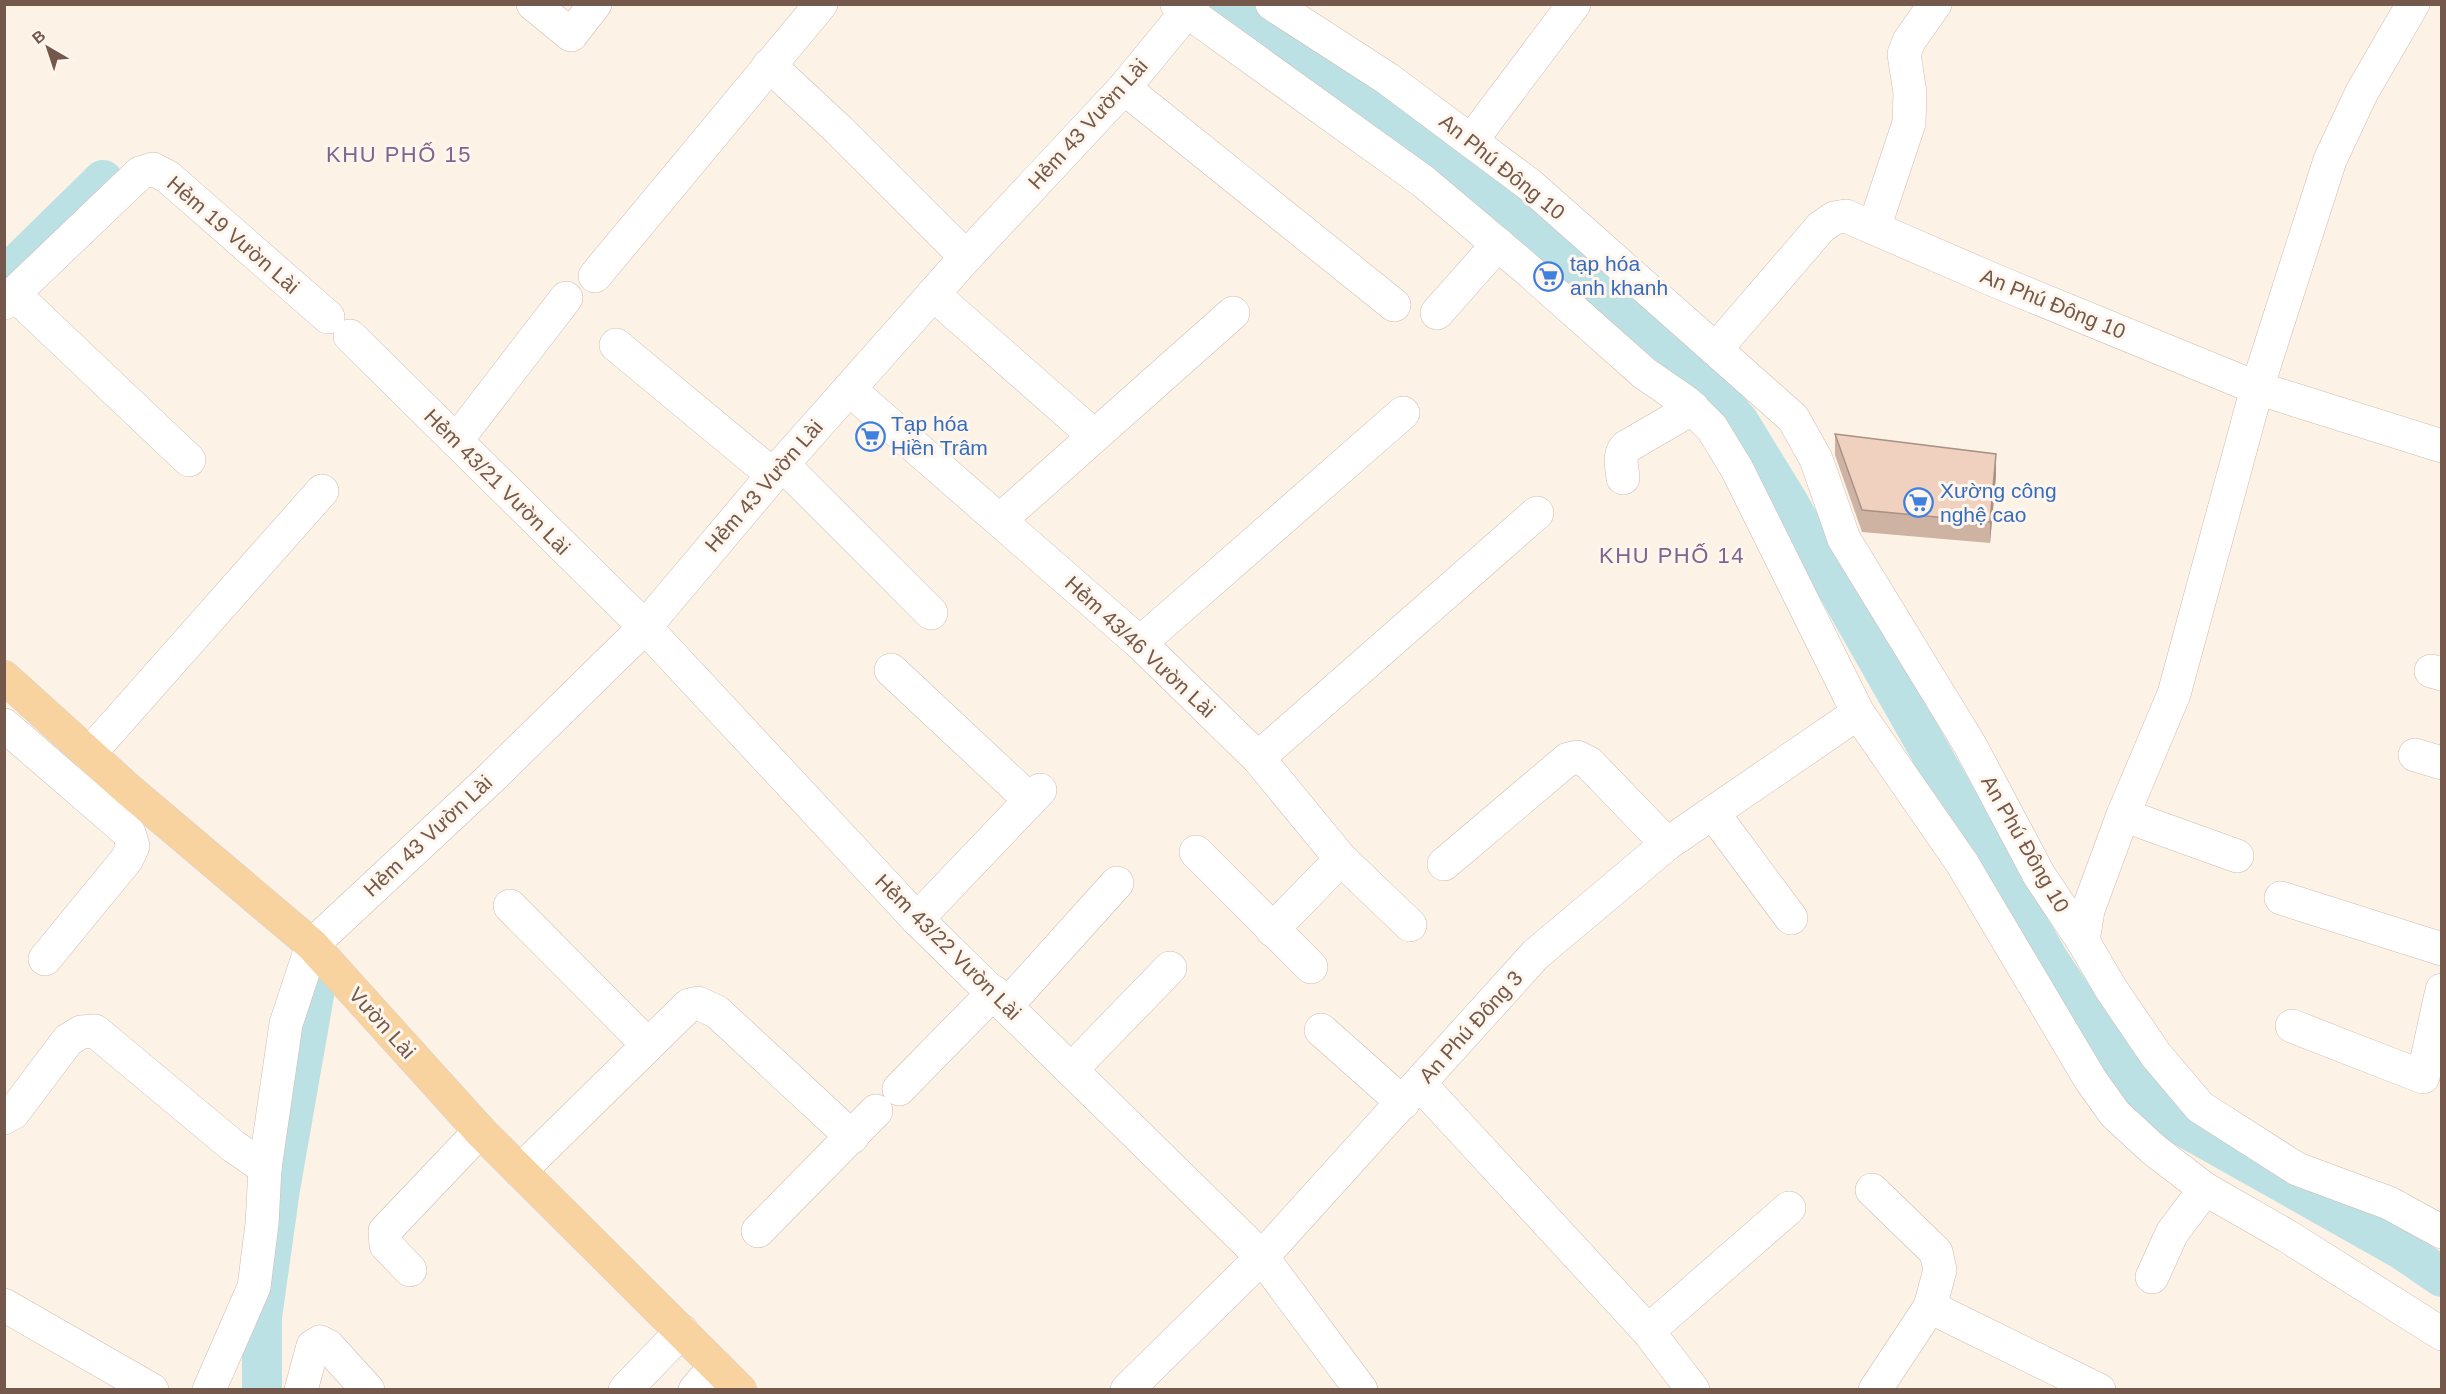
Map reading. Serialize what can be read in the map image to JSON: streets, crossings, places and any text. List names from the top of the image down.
{
  "streets": {
    "main road": ["Vườn Lài"],
    "street": [
      "Hẻm 43 Vườn Lài",
      "An Phú Đông 10",
      "Hẻm 19 Vườn Lài",
      "Hẻm 43/21 Vườn Lài",
      "Hẻm 43/46 Vườn Lài",
      "Hẻm 43/22 Vườn Lài",
      "An Phú Đông 3"
    ]
  },
  "crossings": [
    ["Hẻm 43 Vườn Lài", "Hẻm 43/21 Vườn Lài"],
    ["Hẻm 43 Vườn Lài", "Hẻm 43/46 Vườn Lài"],
    ["Hẻm 43 Vườn Lài", "Hẻm 43/22 Vườn Lài"],
    ["Hẻm 43 Vườn Lài", "Vườn Lài"],
    ["Hẻm 19 Vườn Lài", "Hẻm 43/21 Vườn Lài"],
    ["Hẻm 43/21 Vườn Lài", "Hẻm 43/22 Vườn Lài"],
    ["Hẻm 43/22 Vườn Lài", "An Phú Đông 3"]
  ],
  "districts": ["KHU PHỐ 15", "KHU PHỐ 14"],
  "places": {
    "supermarket": ["tạp hóa anh khanh", "Tạp hóa Hiền Trâm", "Xường công nghệ cao"]
  },
  "north": "top left"
}
